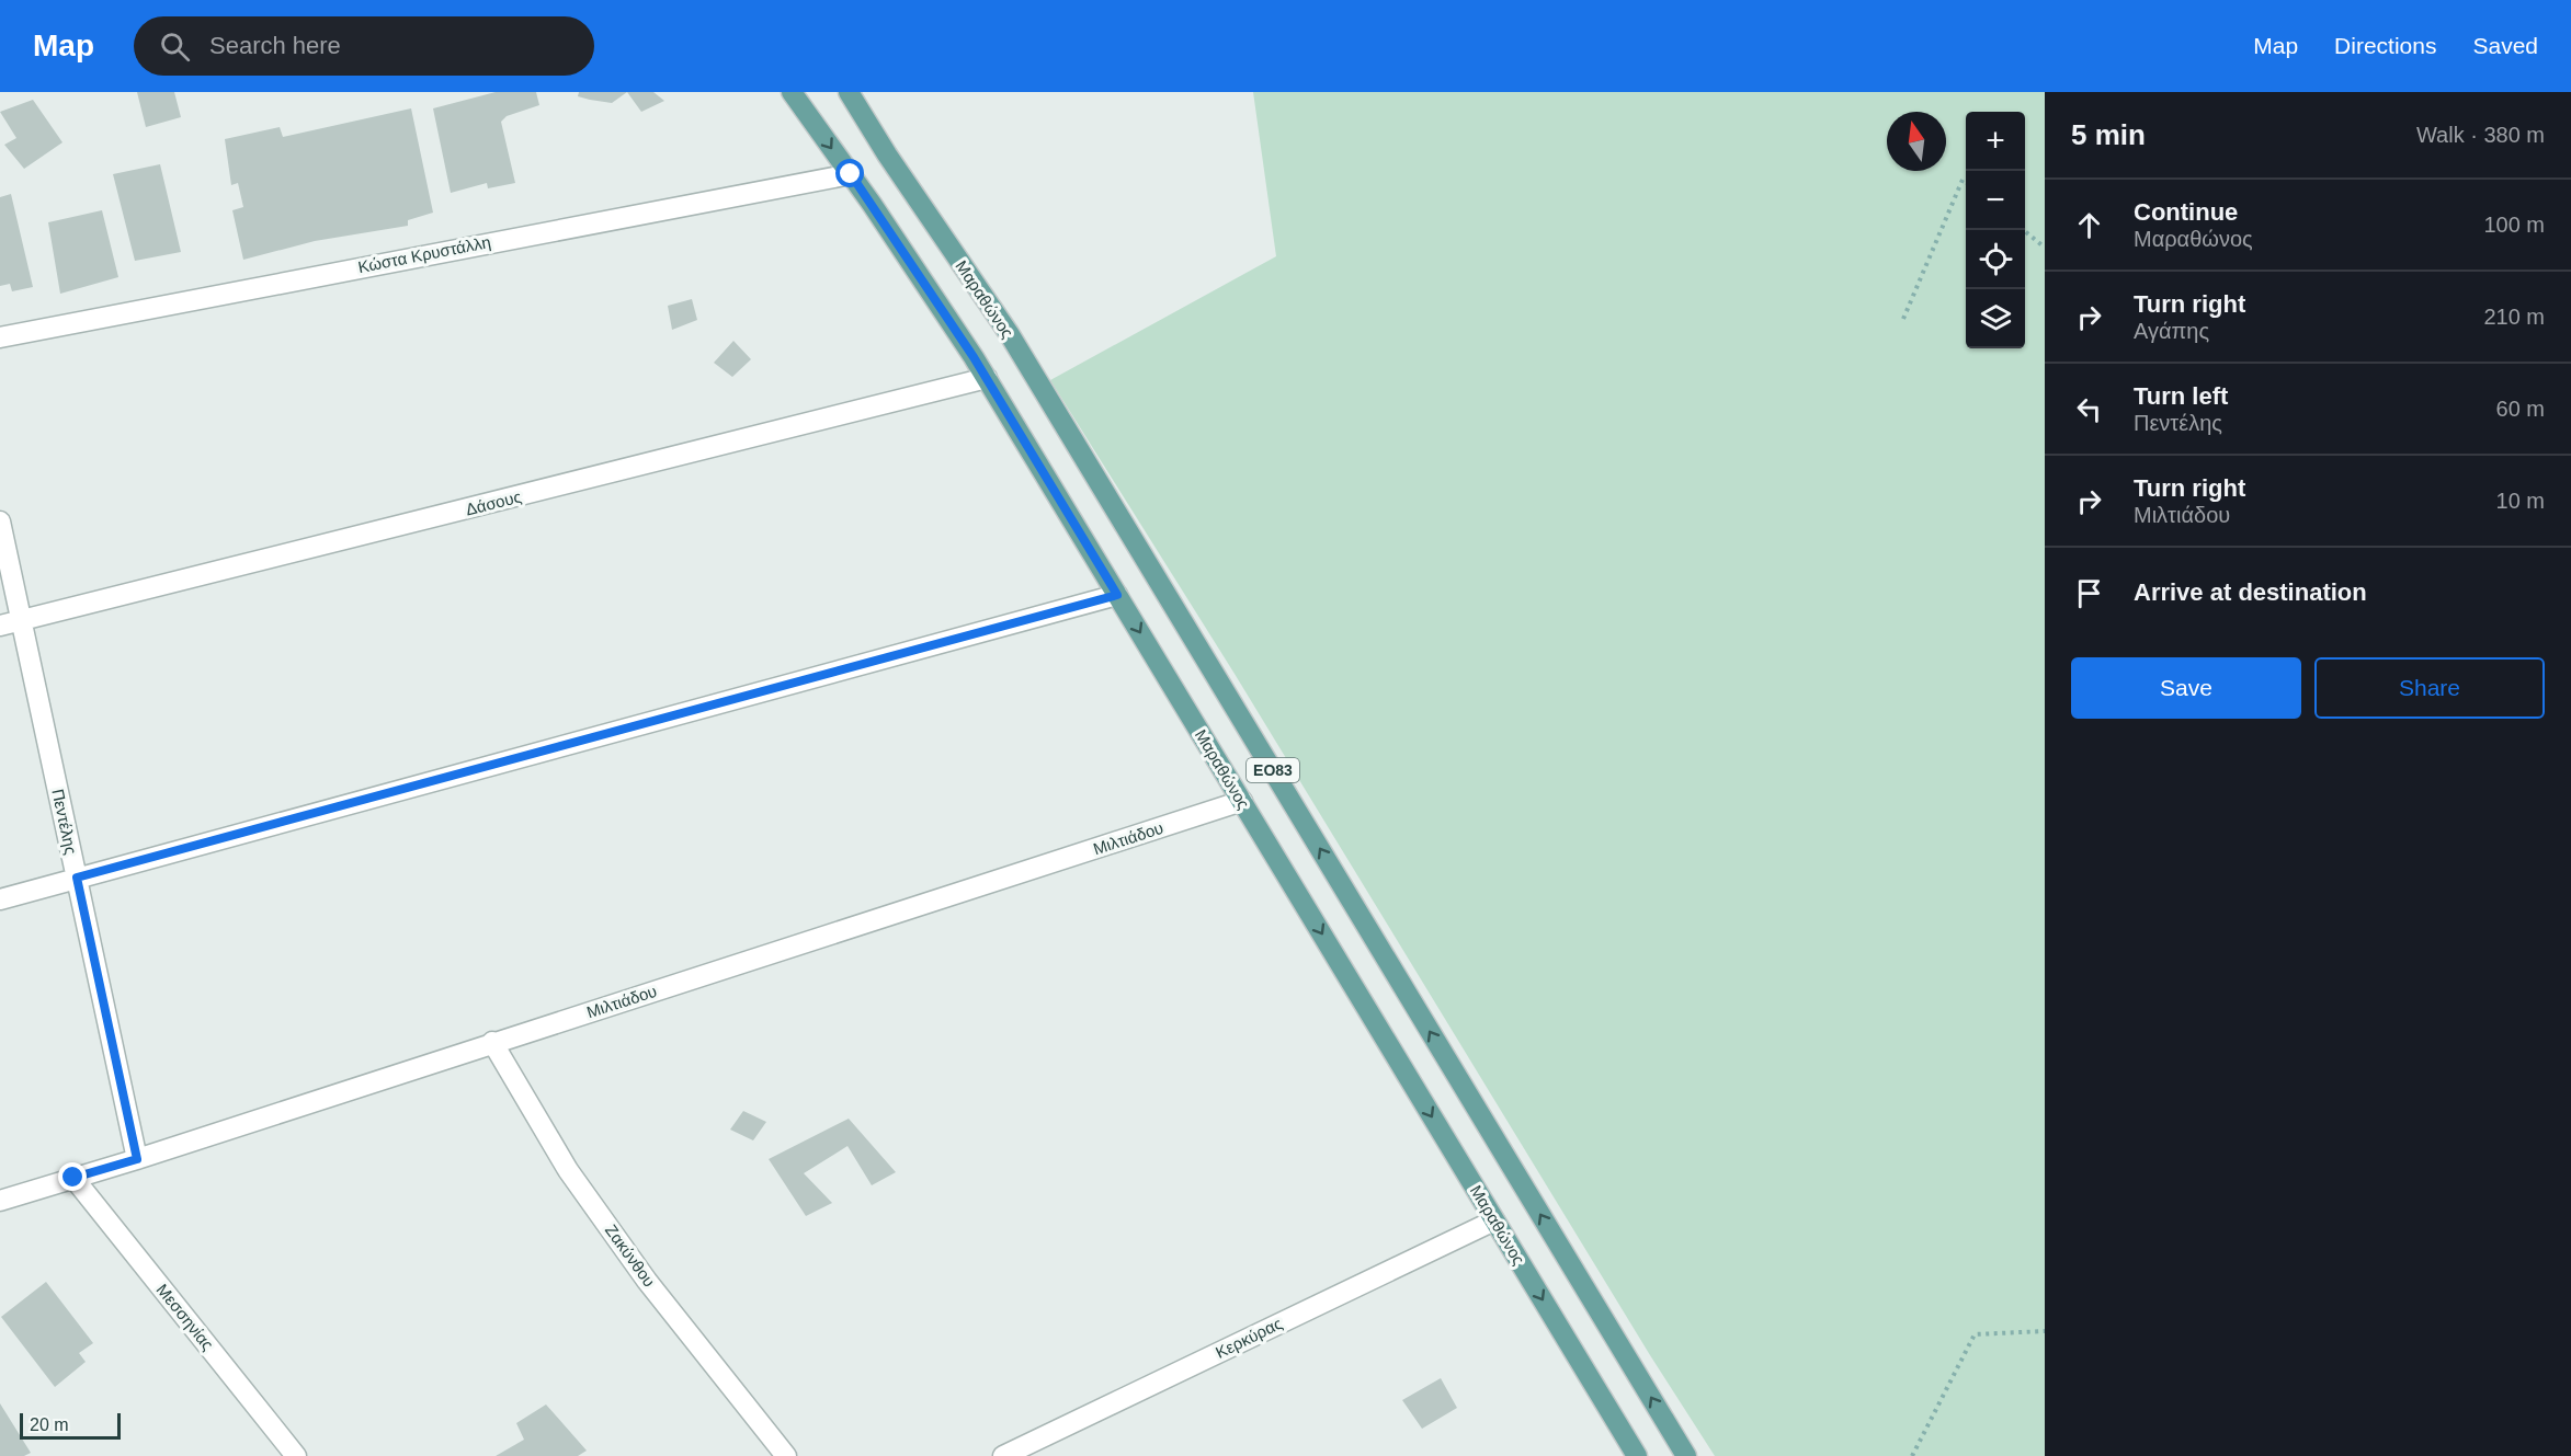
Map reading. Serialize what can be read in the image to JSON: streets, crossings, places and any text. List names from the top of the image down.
{
  "streets": {
    "main road": ["Μαραθώνος", "ΕΟ83"],
    "street": [
      "Κώστα Κρυστάλλη",
      "Δάσους",
      "Πεντέλης",
      "Μιλτιάδου",
      "Ζακύνθου",
      "Μεσσηνίας",
      "Κερκύρας"
    ]
  },
  "crossings": [
    ["Κώστα Κρυστάλλη", "Μαραθώνος"],
    ["Μαραθώνος", "Δάσους"],
    ["Μαραθώνος", "Μιλτιάδου"],
    ["Μαραθώνος", "Κερκύρας"],
    ["Δάσους", "Πεντέλης"],
    ["Πεντέλης", "Μιλτιάδου"],
    ["Μιλτιάδου", "Ζακύνθου"],
    ["Μιλτιάδου", "Μεσσηνίας"]
  ],
  "scale_bar": "20 m",
  "north": "top",
  "page": {
    "header": "Map",
    "search": "Search here",
    "nav": ["Map", "Directions", "Saved"],
    "heading": ["5 min", "Walk · 380 m"],
    "map_buttons": ["+", "−"],
    "list": [
      ["Continue", "Μαραθώνος", "100 m"],
      ["Turn right", "Αγάπης", "210 m"],
      ["Turn left", "Πεντέλης", "60 m"],
      ["Turn right", "Μιλτιάδου", "10 m"],
      "Arrive at destination"
    ],
    "buttons": ["Save", "Share"],
    "scale": "20 m"
  }
}
